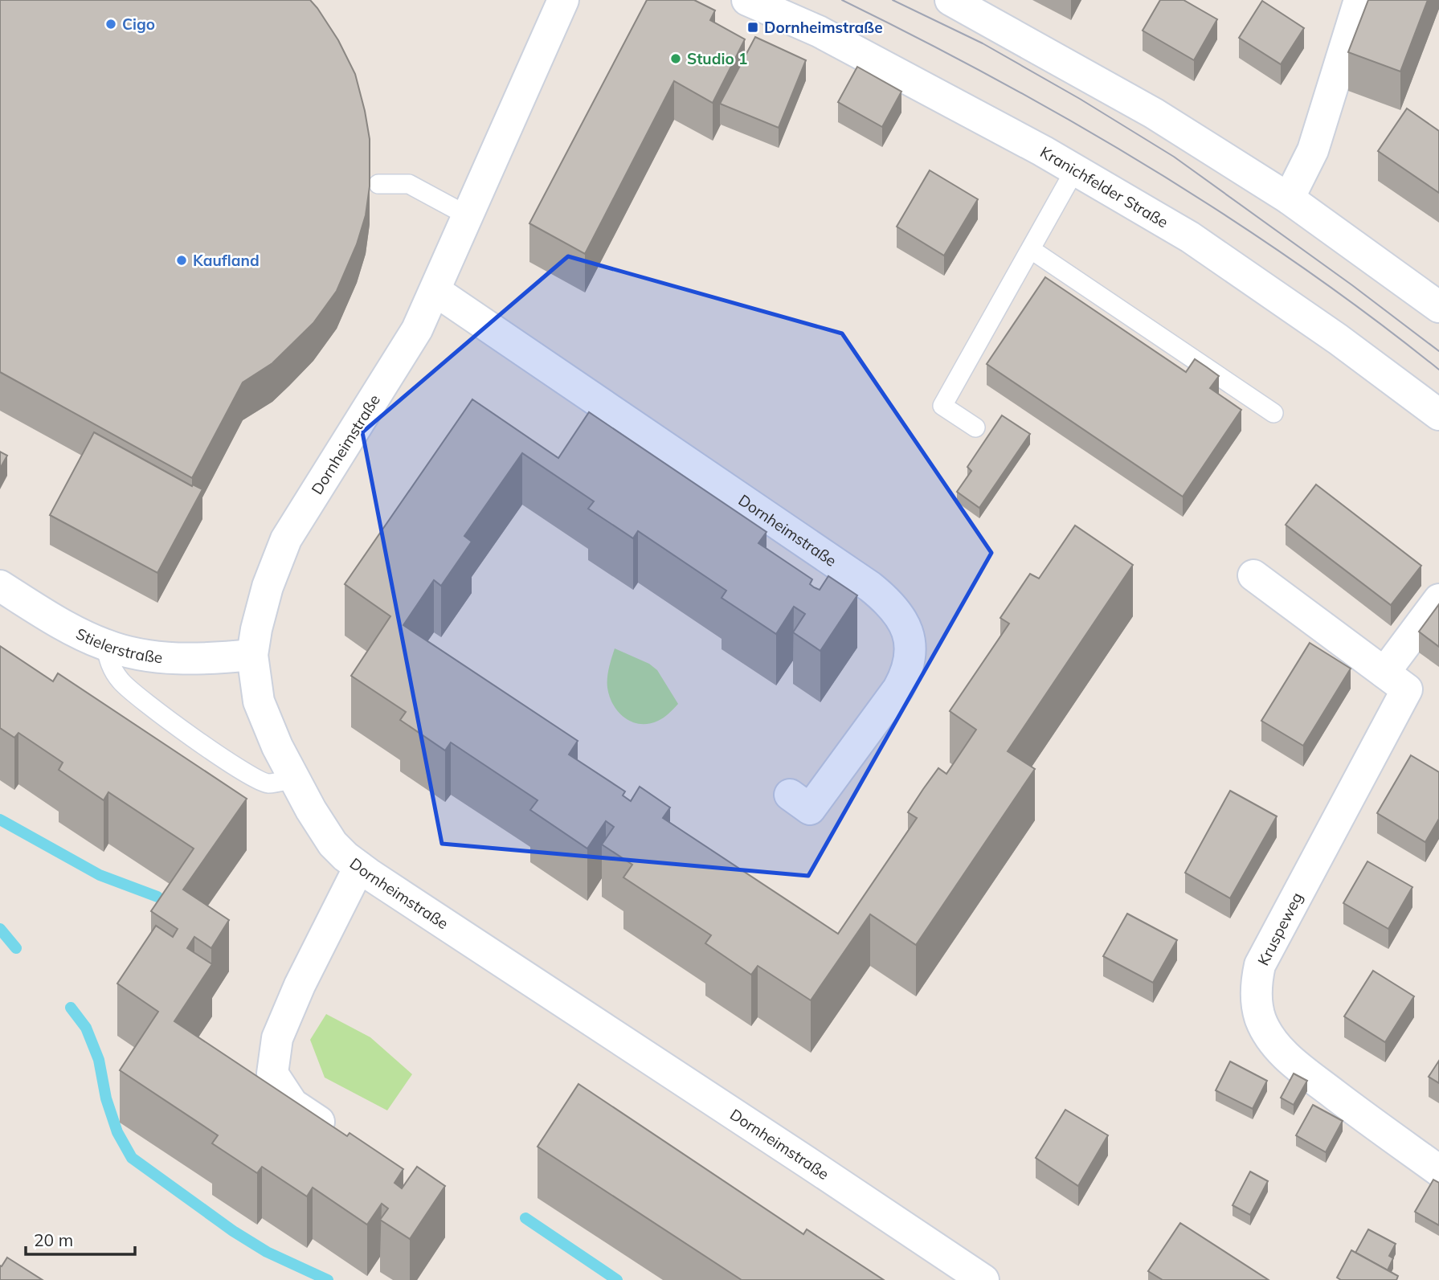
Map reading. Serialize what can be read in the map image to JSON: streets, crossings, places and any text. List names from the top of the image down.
{
  "streets": {
    "street": [
      "Kranichfelder Straße",
      "Dornheimstraße",
      "Stielerstraße",
      "Kruspeweg"
    ]
  },
  "crossings": [
    ["Dornheimstraße", "Stielerstraße"]
  ],
  "places": {
    "other": ["Cigo", "Studio 1", "Kaufland"],
    "transit": ["Dornheimstraße"]
  },
  "scale_bar": "20 m"
}
